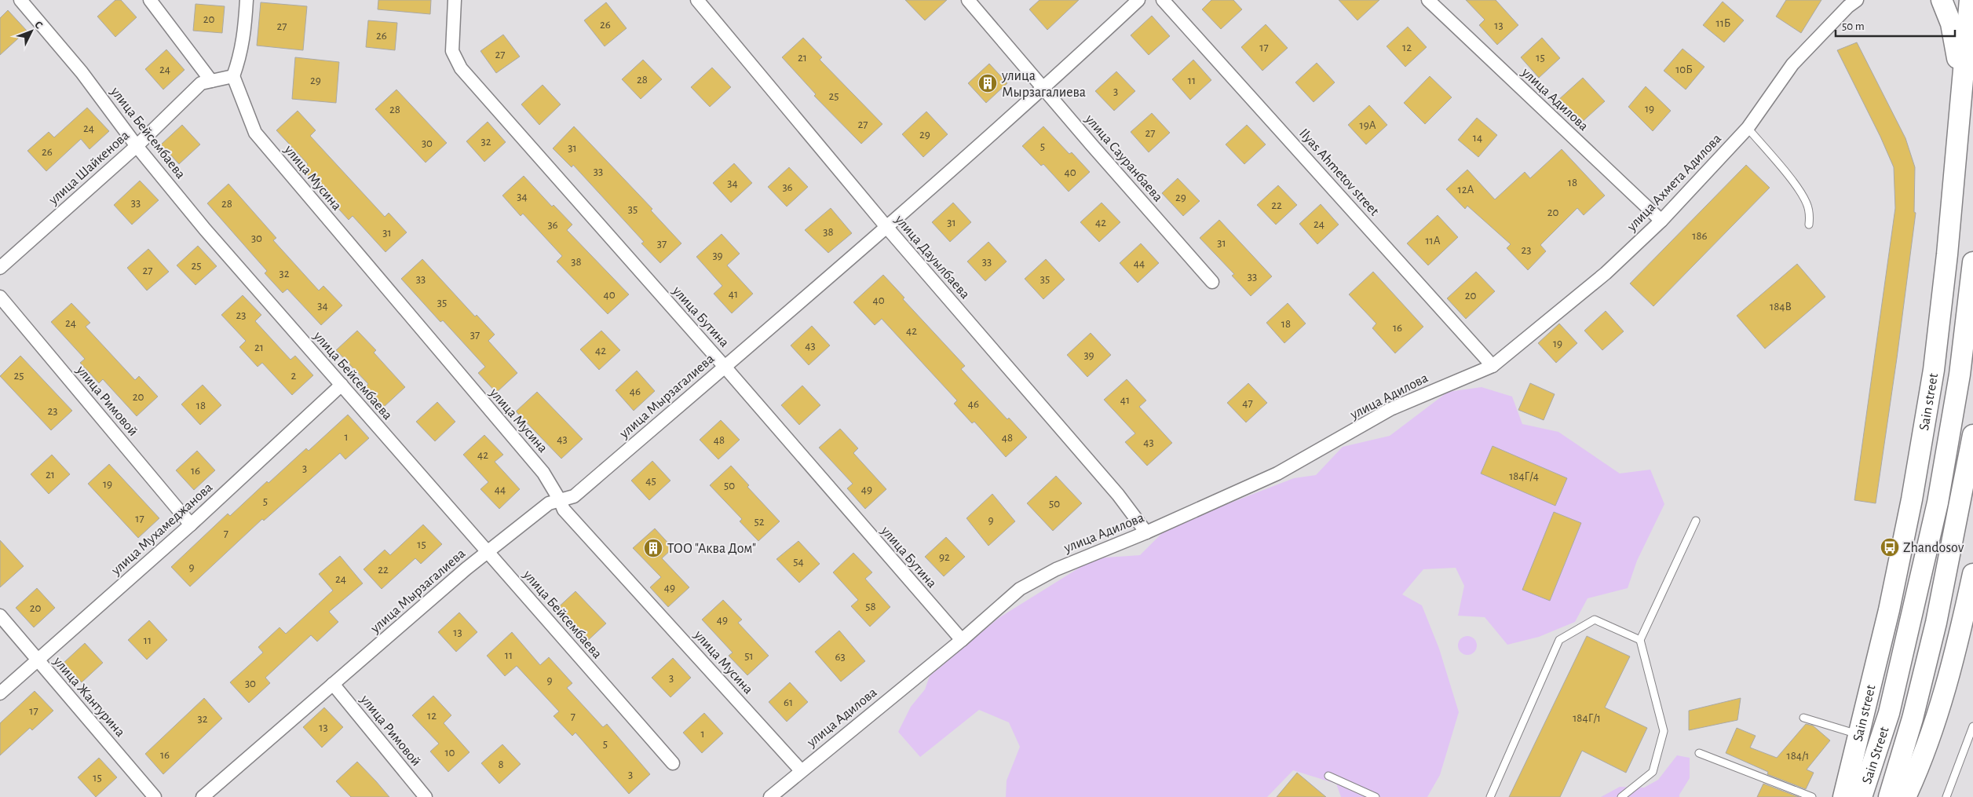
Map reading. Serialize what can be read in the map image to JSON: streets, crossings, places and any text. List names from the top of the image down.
{
  "streets": {
    "main road": ["Sain street", "Sain Street"],
    "street": [
      "улица Адилова",
      "улица Бейсембаева",
      "улица Сауранбаева",
      "улица Шайкенова",
      "Ilyas Ahmetov street",
      "улица Мусина",
      "улица Ахмета Адилова",
      "улица Дауылбаева",
      "улица Бутина",
      "улица Мырзагалиева",
      "улица Римовой",
      "улица Мухамеджанова",
      "улица Жантурина"
    ]
  },
  "crossings": [
    ["улица Адилова", "Ilyas Ahmetov street"],
    ["улица Адилова", "улица Мусина"],
    ["улица Адилова", "улица Ахмета Адилова"],
    ["улица Адилова", "улица Дауылбаева"],
    ["улица Адилова", "улица Бутина"],
    ["улица Бейсембаева", "улица Шайкенова"],
    ["улица Бейсембаева", "улица Мырзагалиева"],
    ["улица Бейсембаева", "улица Мухамеджанова"],
    ["улица Сауранбаева", "улица Мырзагалиева"],
    ["улица Шайкенова", "улица Мусина"],
    ["Ilyas Ahmetov street", "улица Ахмета Адилова"],
    ["улица Мусина", "улица Мырзагалиева"],
    ["улица Дауылбаева", "улица Мырзагалиева"],
    ["улица Бутина", "улица Мырзагалиева"],
    ["улица Мырзагалиева", "улица Римовой"],
    ["улица Римовой", "улица Мухамеджанова"],
    ["улица Мухамеджанова", "улица Жантурина"]
  ],
  "places": {
    "building": ["улица Мырзагалиева", "ТОО \"Аква Дом\""],
    "bus stop": ["Zhandosov"]
  },
  "house_numbers": [
    "20",
    "11Б",
    "26",
    "13",
    "27",
    "26",
    "17",
    "12",
    "27",
    "21",
    "15",
    "24",
    "10Б",
    "28",
    "29",
    "11",
    "3",
    "25",
    "19",
    "28",
    "27",
    "19А",
    "24",
    "27",
    "29",
    "14",
    "32",
    "30",
    "5",
    "31",
    "26",
    "33",
    "40",
    "18",
    "34",
    "36",
    "12А",
    "34",
    "29",
    "33",
    "28",
    "22",
    "35",
    "20",
    "31",
    "42",
    "24",
    "36",
    "38",
    "31",
    "186",
    "30",
    "11А",
    "31",
    "37",
    "23",
    "39",
    "38",
    "33",
    "44",
    "25",
    "27",
    "32",
    "33",
    "33",
    "35",
    "41",
    "40",
    "20",
    "40",
    "35",
    "34",
    "184В",
    "23",
    "24",
    "18",
    "16",
    "42",
    "37",
    "19",
    "43",
    "21",
    "42",
    "39",
    "25",
    "2",
    "46",
    "20",
    "41",
    "47",
    "46",
    "18",
    "23",
    "1",
    "48",
    "43",
    "48",
    "43",
    "42",
    "3",
    "16",
    "21",
    "184Г/4",
    "45",
    "19",
    "50",
    "44",
    "49",
    "5",
    "50",
    "17",
    "9",
    "52",
    "7",
    "15",
    "92",
    "54",
    "9",
    "22",
    "24",
    "49",
    "58",
    "20",
    "49",
    "13",
    "11",
    "11",
    "51",
    "63",
    "3",
    "9",
    "30",
    "61",
    "17",
    "12",
    "7",
    "184Г/1",
    "32",
    "13",
    "1",
    "5",
    "10",
    "16",
    "184/1",
    "8",
    "3",
    "15"
  ],
  "scale_bar": "50 m",
  "north": "top right"
}
